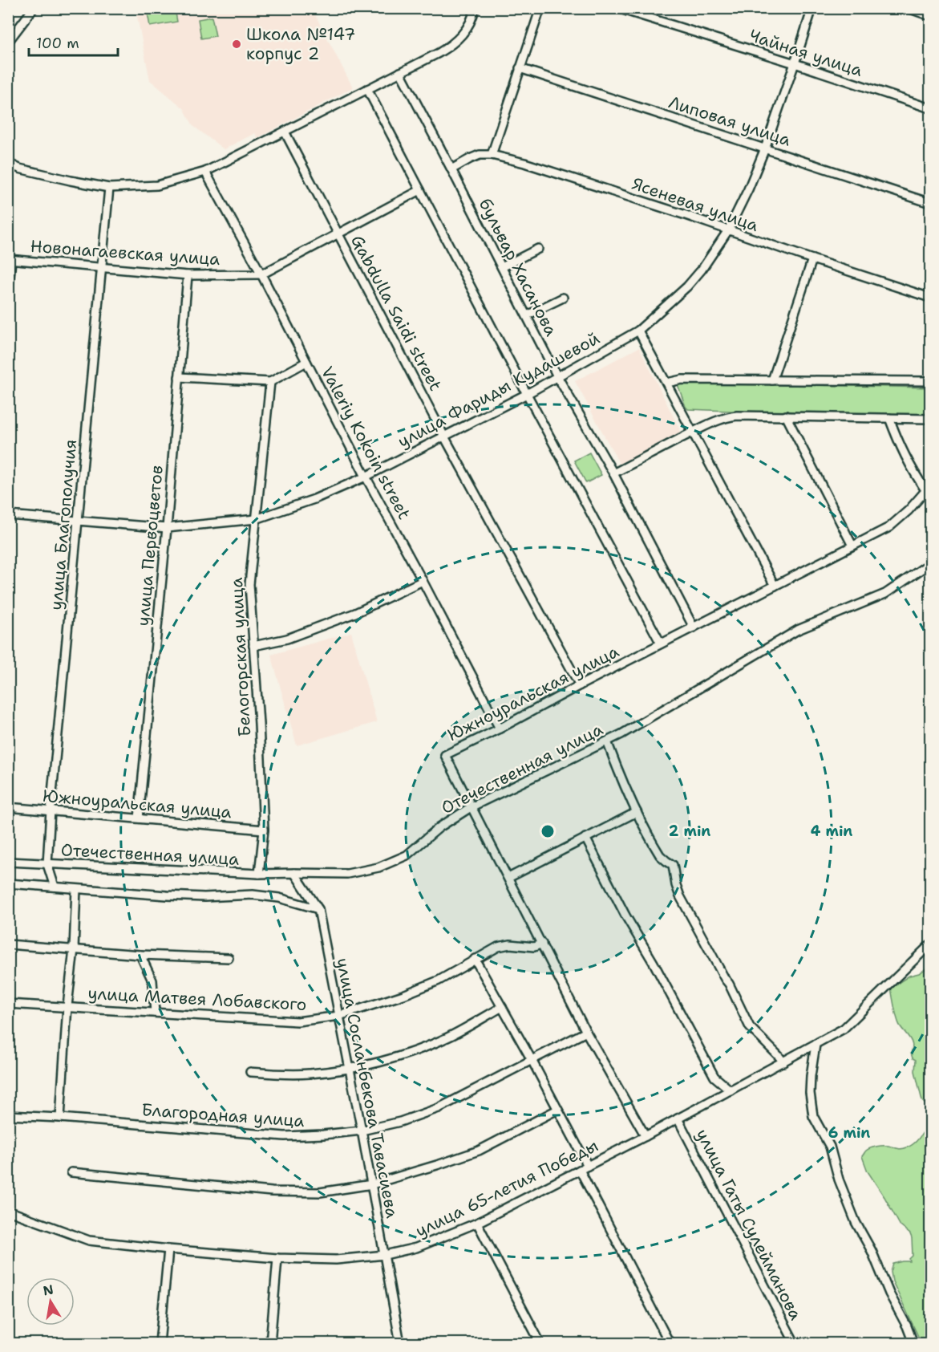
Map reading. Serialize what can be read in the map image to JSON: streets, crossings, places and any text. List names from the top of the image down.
{
  "streets": {
    "street": [
      "Чайная улица",
      "Липовая улица",
      "Ясеневая улица",
      "Новонагаевская улица",
      "бульвар Хасанова",
      "Gabdulla Saidi street",
      "улица Фариды Кудашевой",
      "Valeriy Kokoin street",
      "улица Благополучия",
      "улица Первоцветов",
      "Белогорская улица",
      "Южноуральская улица",
      "Отечественная улица",
      "улица Матвея Лобавского",
      "улица Сосланбекова Тавасиева",
      "Благородная улица",
      "улица 65-летия Победы",
      "улица Гаты Сулейманова"
    ]
  },
  "crossings": [
    ["Чайная улица", "улица Фариды Кудашевой"],
    ["Липовая улица", "улица Фариды Кудашевой"],
    ["Ясеневая улица", "бульвар Хасанова"],
    ["Ясеневая улица", "улица Фариды Кудашевой"],
    ["Новонагаевская улица", "Gabdulla Saidi street"],
    ["Новонагаевская улица", "Valeriy Kokoin street"],
    ["Новонагаевская улица", "улица Благополучия"],
    ["Новонагаевская улица", "улица Первоцветов"],
    ["бульвар Хасанова", "улица Фариды Кудашевой"],
    ["бульвар Хасанова", "Южноуральская улица"],
    ["Gabdulla Saidi street", "улица Фариды Кудашевой"],
    ["Gabdulla Saidi street", "Южноуральская улица"],
    ["улица Фариды Кудашевой", "Valeriy Kokoin street"],
    ["улица Фариды Кудашевой", "улица Благополучия"],
    ["улица Фариды Кудашевой", "улица Первоцветов"],
    ["улица Фариды Кудашевой", "Белогорская улица"],
    ["Valeriy Kokoin street", "Южноуральская улица"],
    ["улица Благополучия", "Южноуральская улица"],
    ["улица Благополучия", "Отечественная улица"],
    ["улица Первоцветов", "Южноуральская улица"],
    ["Белогорская улица", "Южноуральская улица"],
    ["Белогорская улица", "Отечественная улица"],
    ["Южноуральская улица", "Отечественная улица"],
    ["Южноуральская улица", "улица Матвея Лобавского"],
    ["Южноуральская улица", "Благородная улица"],
    ["Южноуральская улица", "улица 65-летия Победы"],
    ["Отечественная улица", "улица Сосланбекова Тавасиева"],
    ["улица Матвея Лобавского", "улица Сосланбекова Тавасиева"],
    ["улица Сосланбекова Тавасиева", "Благородная улица"],
    ["улица Сосланбекова Тавасиева", "улица 65-летия Победы"],
    ["улица 65-летия Победы", "улица Гаты Сулейманова"]
  ],
  "places": ["Школа №147 корпус 2"],
  "scale_bar": "100 m",
  "north": "top",
  "rings": ["2 min", "4 min", "6 min"]
}
